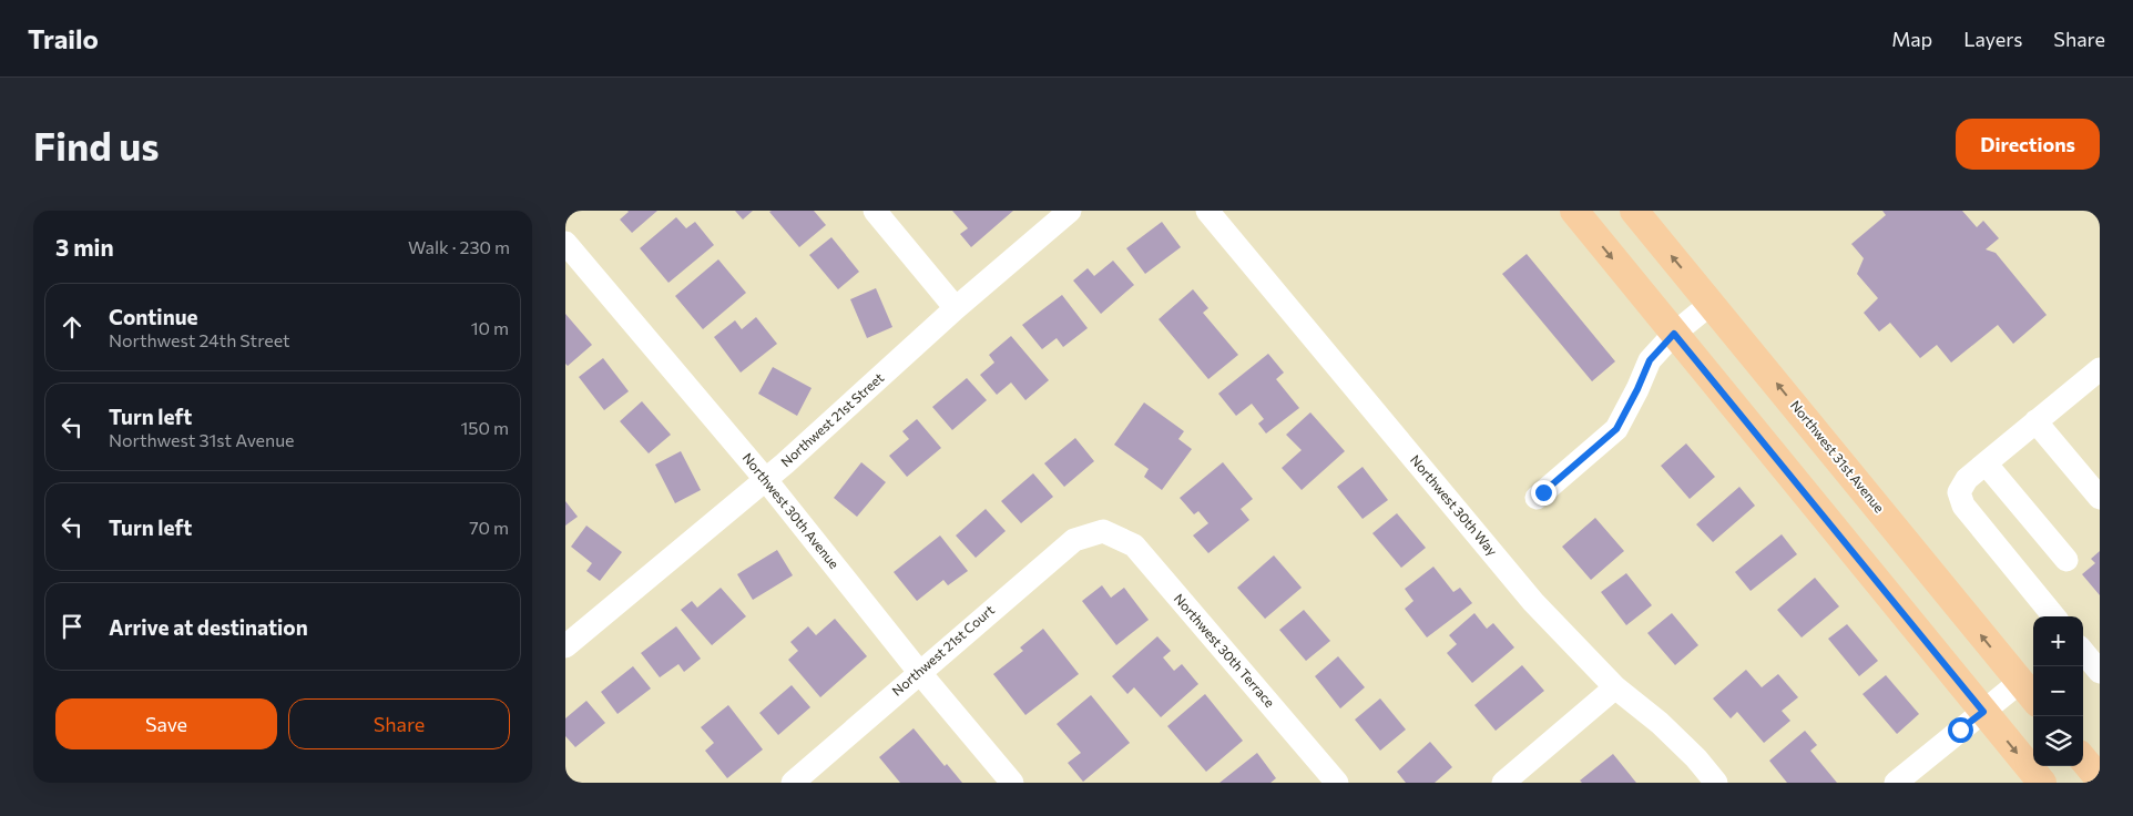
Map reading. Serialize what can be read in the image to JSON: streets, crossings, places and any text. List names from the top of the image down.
{
  "streets": {
    "main road": ["Northwest 31st Avenue"],
    "street": [
      "Northwest 21st Street",
      "Northwest 30th Way",
      "Northwest 30th Avenue",
      "Northwest 21st Court",
      "Northwest 30th Terrace"
    ]
  },
  "crossings": [
    ["Northwest 21st Street", "Northwest 30th Avenue"],
    ["Northwest 30th Avenue", "Northwest 21st Court"],
    ["Northwest 21st Court", "Northwest 30th Terrace"]
  ],
  "page": {
    "header": "Trailo",
    "nav": ["Map", "Layers", "Share"],
    "buttons": [
      "Directions",
      ["Save", "Share"]
    ],
    "title": "Find us",
    "heading": ["3 min", "Walk · 230 m"],
    "list": [
      ["Continue", "Northwest 24th Street", "10 m"],
      ["Turn left", "Northwest 31st Avenue", "150 m"],
      ["Turn left", "70 m"],
      "Arrive at destination"
    ],
    "map_buttons": ["+", "−"]
  }
}
